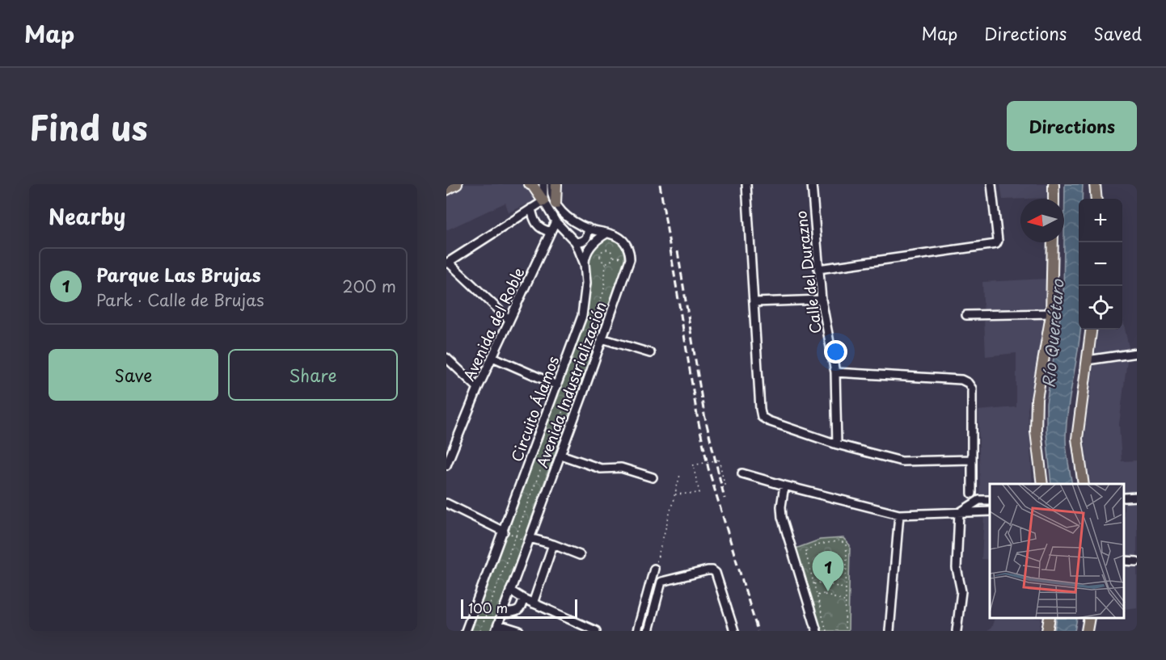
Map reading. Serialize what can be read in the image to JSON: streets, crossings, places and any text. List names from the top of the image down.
{
  "streets": {
    "street": [
      "Calle del Durazno",
      "Avenida del Roble",
      "Avenida Industrialización",
      "Circuito Álamos"
    ]
  },
  "crossings": [
    ["Avenida del Roble", "Circuito Álamos"]
  ],
  "water": ["Río Querétaro"],
  "scale_bar": "100 m",
  "north": "left",
  "page": {
    "header": "Map",
    "nav": ["Map", "Directions", "Saved"],
    "title": "Find us",
    "buttons": [
      "Directions",
      ["Save", "Share"]
    ],
    "heading": "Nearby",
    "map_buttons": ["+", "−"],
    "list": [
      {
        "mark": "1",
        "name": "Parque Las Brujas",
        "note": "Park · Calle de Brujas",
        "value": "200 m"
      }
    ],
    "pins": "1",
    "scale": "100 m"
  }
}
